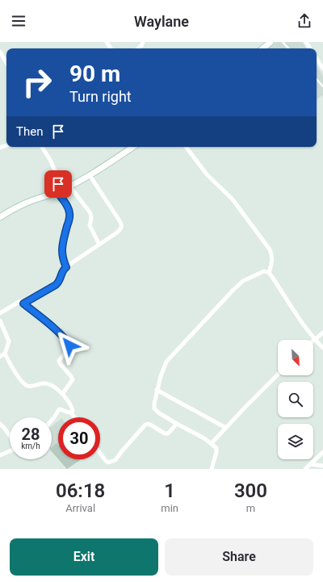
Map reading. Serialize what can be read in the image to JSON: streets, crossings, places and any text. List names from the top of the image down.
{
  "north": "bottom right",
  "page": {
    "header": "Waylane",
    "turn": ["90 m", "Turn right"],
    "then": "Then",
    "speed": "28 km/h",
    "limit": "30",
    "eta": [
      "06:18",
      "Arrival",
      "1",
      "min",
      "300",
      "m"
    ],
    "buttons": ["Exit", "Share"]
  }
}
